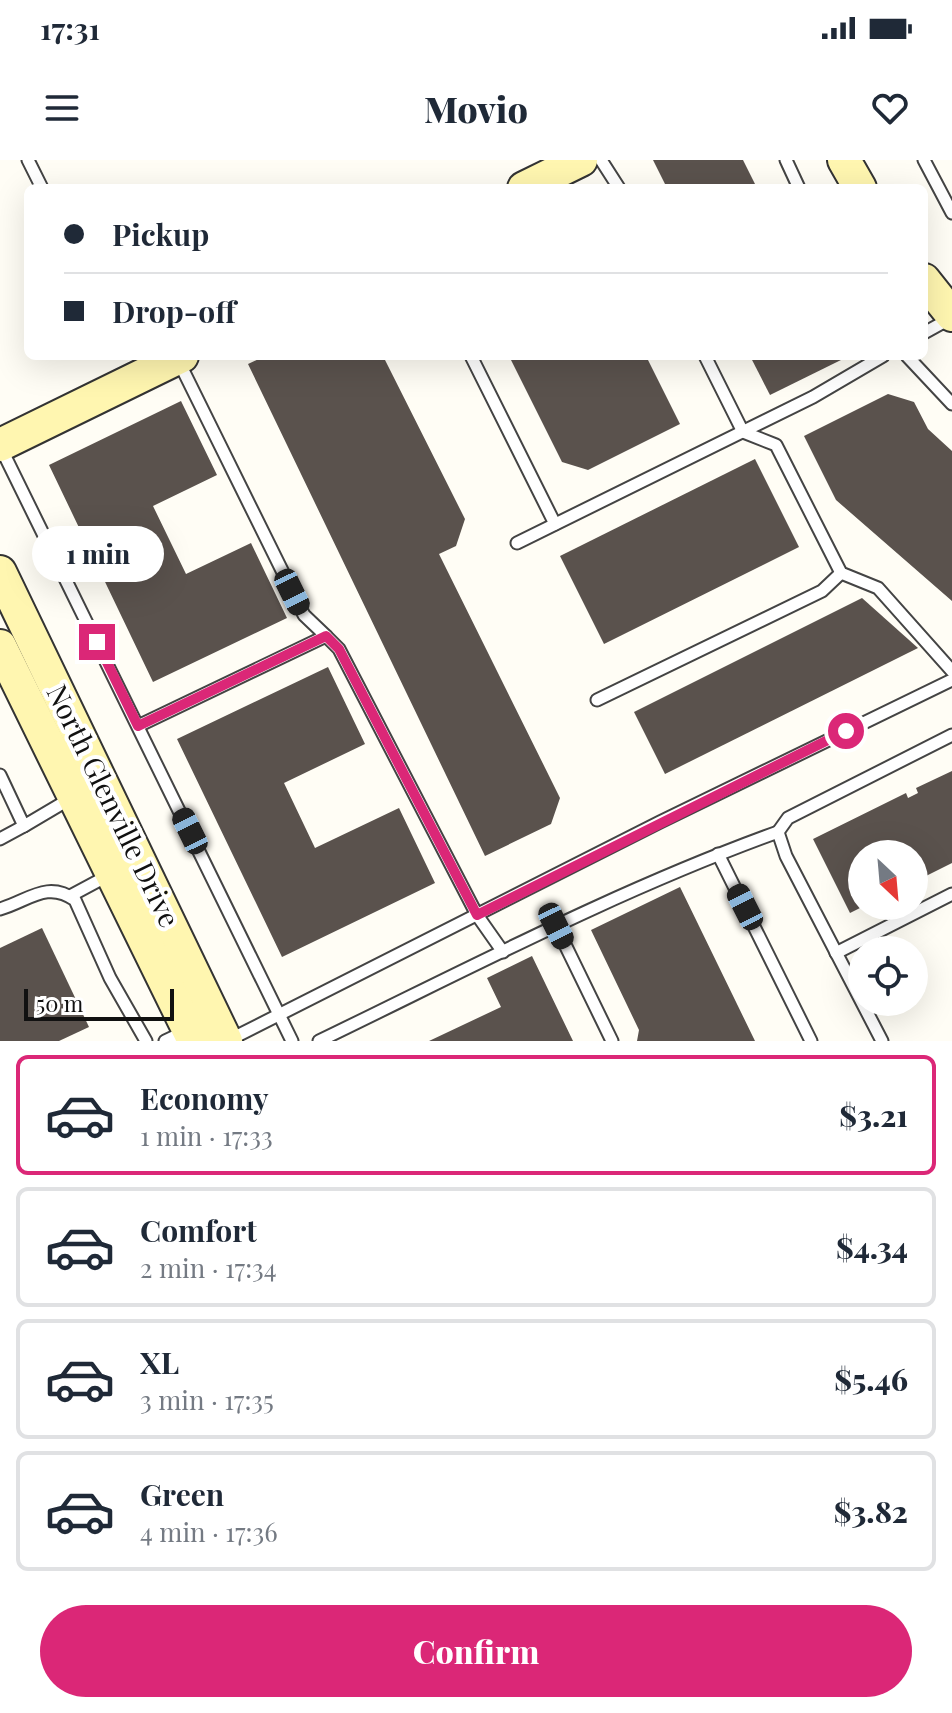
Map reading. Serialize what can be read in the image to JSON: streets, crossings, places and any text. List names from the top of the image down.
{
  "streets": {
    "street": ["North Glenville Drive"]
  },
  "scale_bar": "50 m",
  "north": "bottom right",
  "page": {
    "status": "17:31",
    "header": "Movio",
    "banner": ["Pickup", "Drop-off"],
    "bubble": "1 min",
    "scale": "50 m",
    "list": [
      {
        "name": "Economy",
        "note": "1 min · 17:33",
        "value": "$3.21"
      },
      {
        "name": "Comfort",
        "note": "2 min · 17:34",
        "value": "$4.34"
      },
      {
        "name": "XL",
        "note": "3 min · 17:35",
        "value": "$5.46"
      },
      {
        "name": "Green",
        "note": "4 min · 17:36",
        "value": "$3.82"
      }
    ],
    "buttons": "Confirm"
  }
}
